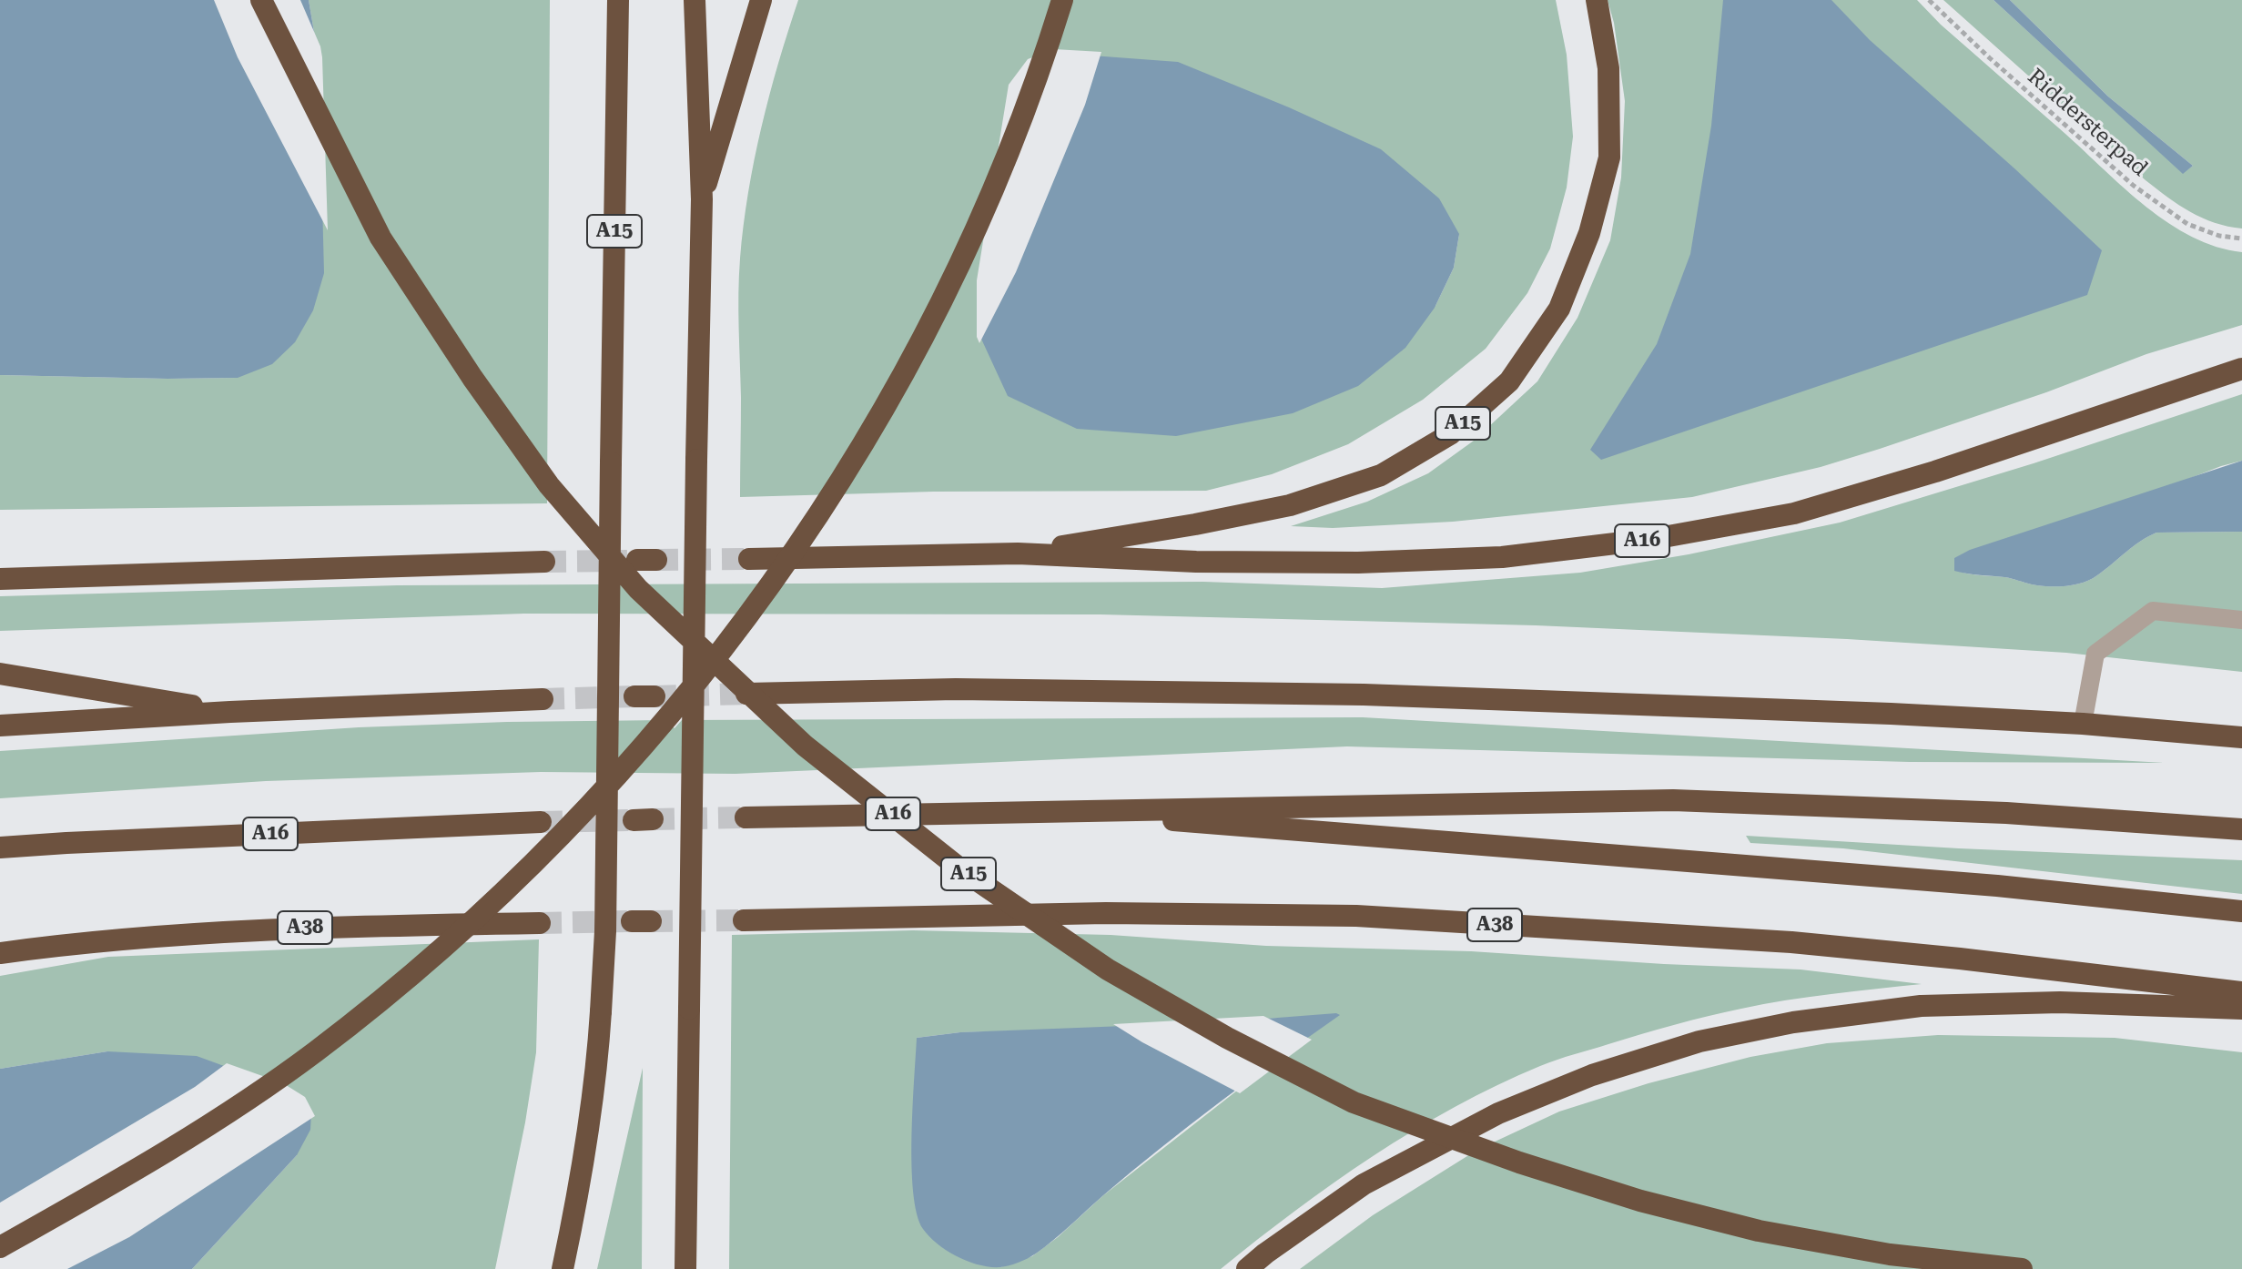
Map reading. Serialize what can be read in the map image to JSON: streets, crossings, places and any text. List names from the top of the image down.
{
  "streets": {
    "highway": ["A15", "A16", "A38"],
    "path": ["Riddersterpad"]
  },
  "crossings": [
    ["A15", "A16"]
  ]
}
